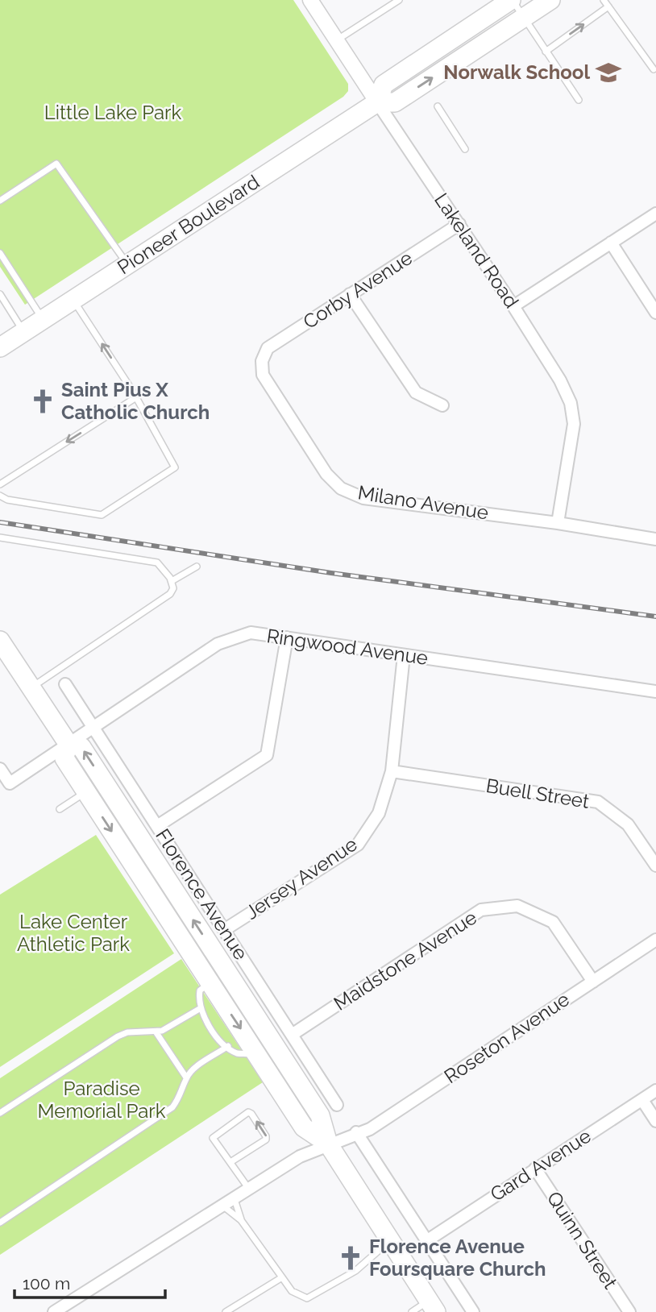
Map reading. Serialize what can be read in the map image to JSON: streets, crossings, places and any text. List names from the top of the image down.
{
  "streets": {
    "main road": ["Pioneer Boulevard", "Florence Avenue"],
    "street": [
      "Lakeland Road",
      "Corby Avenue",
      "Milano Avenue",
      "Ringwood Avenue",
      "Buell Street",
      "Jersey Avenue",
      "Maidstone Avenue",
      "Roseton Avenue",
      "Gard Avenue",
      "Quinn Street"
    ]
  },
  "crossings": [
    ["Pioneer Boulevard", "Lakeland Road"],
    ["Lakeland Road", "Corby Avenue"],
    ["Lakeland Road", "Milano Avenue"],
    ["Corby Avenue", "Milano Avenue"],
    ["Ringwood Avenue", "Jersey Avenue"],
    ["Ringwood Avenue", "Florence Avenue"],
    ["Buell Street", "Jersey Avenue"],
    ["Jersey Avenue", "Florence Avenue"],
    ["Florence Avenue", "Maidstone Avenue"],
    ["Florence Avenue", "Roseton Avenue"],
    ["Maidstone Avenue", "Roseton Avenue"],
    ["Gard Avenue", "Quinn Street"]
  ],
  "parks": ["Little Lake Park", "Lake Center Athletic Park", "Paradise Memorial Park"],
  "places": {
    "school or university": ["Norwalk School"],
    "church": ["Saint Pius X Catholic Church", "Florence Avenue Foursquare Church"]
  },
  "scale_bar": "100 m"
}
